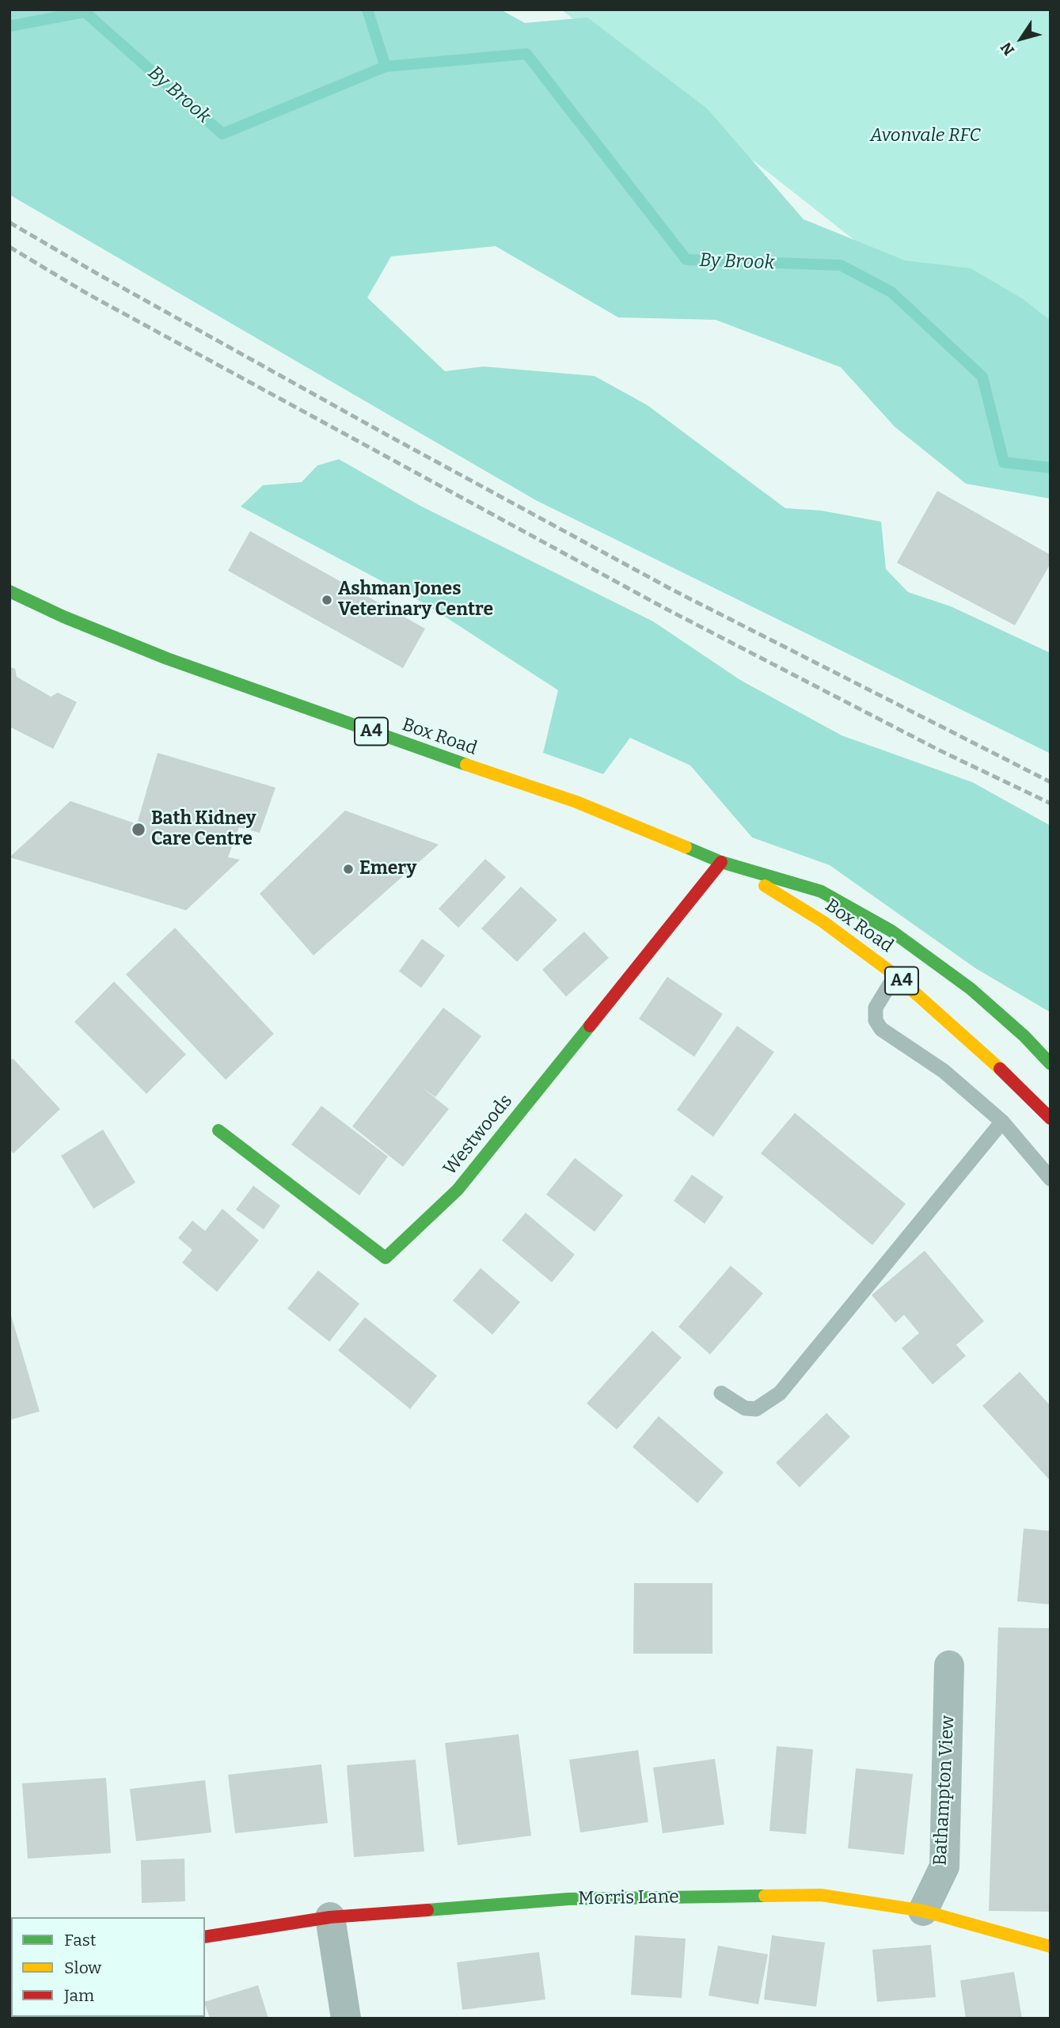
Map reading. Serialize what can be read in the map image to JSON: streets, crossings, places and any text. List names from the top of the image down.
{
  "streets": {
    "main road": [
      "A4",
      "Box Road",
      "Westwoods",
      "Morris Lane"
    ],
    "street": ["Bathampton View"]
  },
  "crossings": [
    ["Box Road", "Westwoods"],
    ["Bathampton View", "Morris Lane"]
  ],
  "water": ["By Brook"],
  "parks": ["Avonvale RFC"],
  "places": ["Ashman Jones Veterinary Centre", "Bath Kidney Care Centre", "Emery"],
  "legend": ["Fast", "Slow", "Jam"],
  "north": "bottom left"
}
